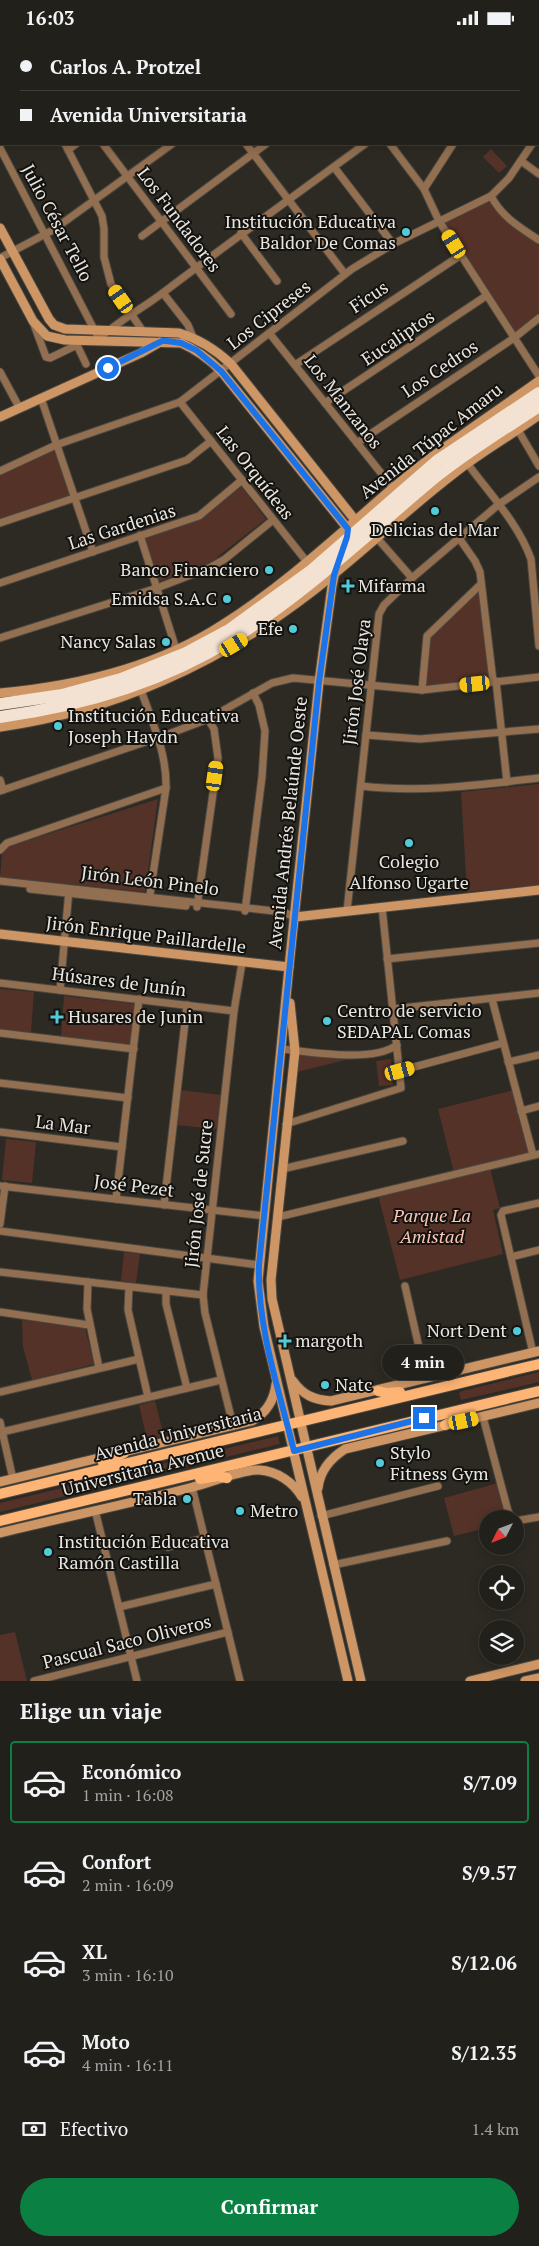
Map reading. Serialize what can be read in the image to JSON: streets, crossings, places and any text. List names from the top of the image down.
{
  "streets": {
    "highway": ["Avenida Túpac Amaru"],
    "main road": ["Avenida Universitaria", "Universitaria Avenue"],
    "street": [
      "Los Fundadores",
      "Julio César Tello",
      "Ficus",
      "Los Cipreses",
      "Eucaliptos",
      "Los Cedros",
      "Los Manzanos",
      "Las Orquídeas",
      "Las Gardenias",
      "Jirón José Olaya",
      "Avenida Andrés Belaúnde Oeste",
      "Jirón León Pinelo",
      "Jirón Enrique Paillardelle",
      "Húsares de Junín",
      "La Mar",
      "José Pezet",
      "Jirón José de Sucre",
      "Pascual Saco Oliveros"
    ]
  },
  "crossings": [
    ["Ficus", "Los Manzanos"],
    ["Los Cipreses", "Los Manzanos"],
    ["Los Cipreses", "Las Orquídeas"],
    ["Eucaliptos", "Los Manzanos"],
    ["Los Cedros", "Los Manzanos"],
    ["Los Manzanos", "Avenida Túpac Amaru"],
    ["Avenida Túpac Amaru", "Las Orquídeas"],
    ["Avenida Túpac Amaru", "Avenida Andrés Belaúnde Oeste"],
    ["Las Orquídeas", "Las Gardenias"],
    ["Jirón José Olaya", "Jirón León Pinelo"],
    ["Avenida Andrés Belaúnde Oeste", "Jirón León Pinelo"],
    ["Avenida Andrés Belaúnde Oeste", "Jirón Enrique Paillardelle"],
    ["Avenida Andrés Belaúnde Oeste", "José Pezet"],
    ["Avenida Andrés Belaúnde Oeste", "Avenida Universitaria"],
    ["Avenida Andrés Belaúnde Oeste", "Universitaria Avenue"],
    ["Jirón Enrique Paillardelle", "Jirón José de Sucre"],
    ["Húsares de Junín", "Jirón José de Sucre"],
    ["José Pezet", "Jirón José de Sucre"],
    ["Jirón José de Sucre", "Avenida Universitaria"]
  ],
  "parks": ["Parque La Amistad"],
  "places": {
    "other": [
      "Institución Educativa Baldor De Comas",
      "Delicias del Mar",
      "Banco Financiero",
      "Emidsa S.A.C",
      "Efe",
      "Nancy Salas",
      "Institución Educativa Joseph Haydn",
      "Colegio Alfonso Ugarte",
      "Centro de servicio SEDAPAL Comas",
      "Nort Dent",
      "Natc",
      "Stylo Fitness Gym",
      "Tabla",
      "Metro",
      "Institución Educativa Ramón Castilla"
    ],
    "health": ["Mifarma", "Husares de Junin", "margoth"]
  },
  "north": "bottom left",
  "page": {
    "status": "16:03",
    "banner": ["Carlos A. Protzel", "Avenida Universitaria"],
    "bubble": "4 min",
    "heading": "Elige un viaje",
    "list": [
      {
        "name": "Económico",
        "note": "1 min · 16:08",
        "value": "S/7.09"
      },
      {
        "name": "Confort",
        "note": "2 min · 16:09",
        "value": "S/9.57"
      },
      {
        "name": "XL",
        "note": "3 min · 16:10",
        "value": "S/12.06"
      },
      {
        "name": "Moto",
        "note": "4 min · 16:11",
        "value": "S/12.35"
      }
    ],
    "pay": ["Efectivo", "1.4 km"],
    "buttons": "Confirmar"
  }
}
